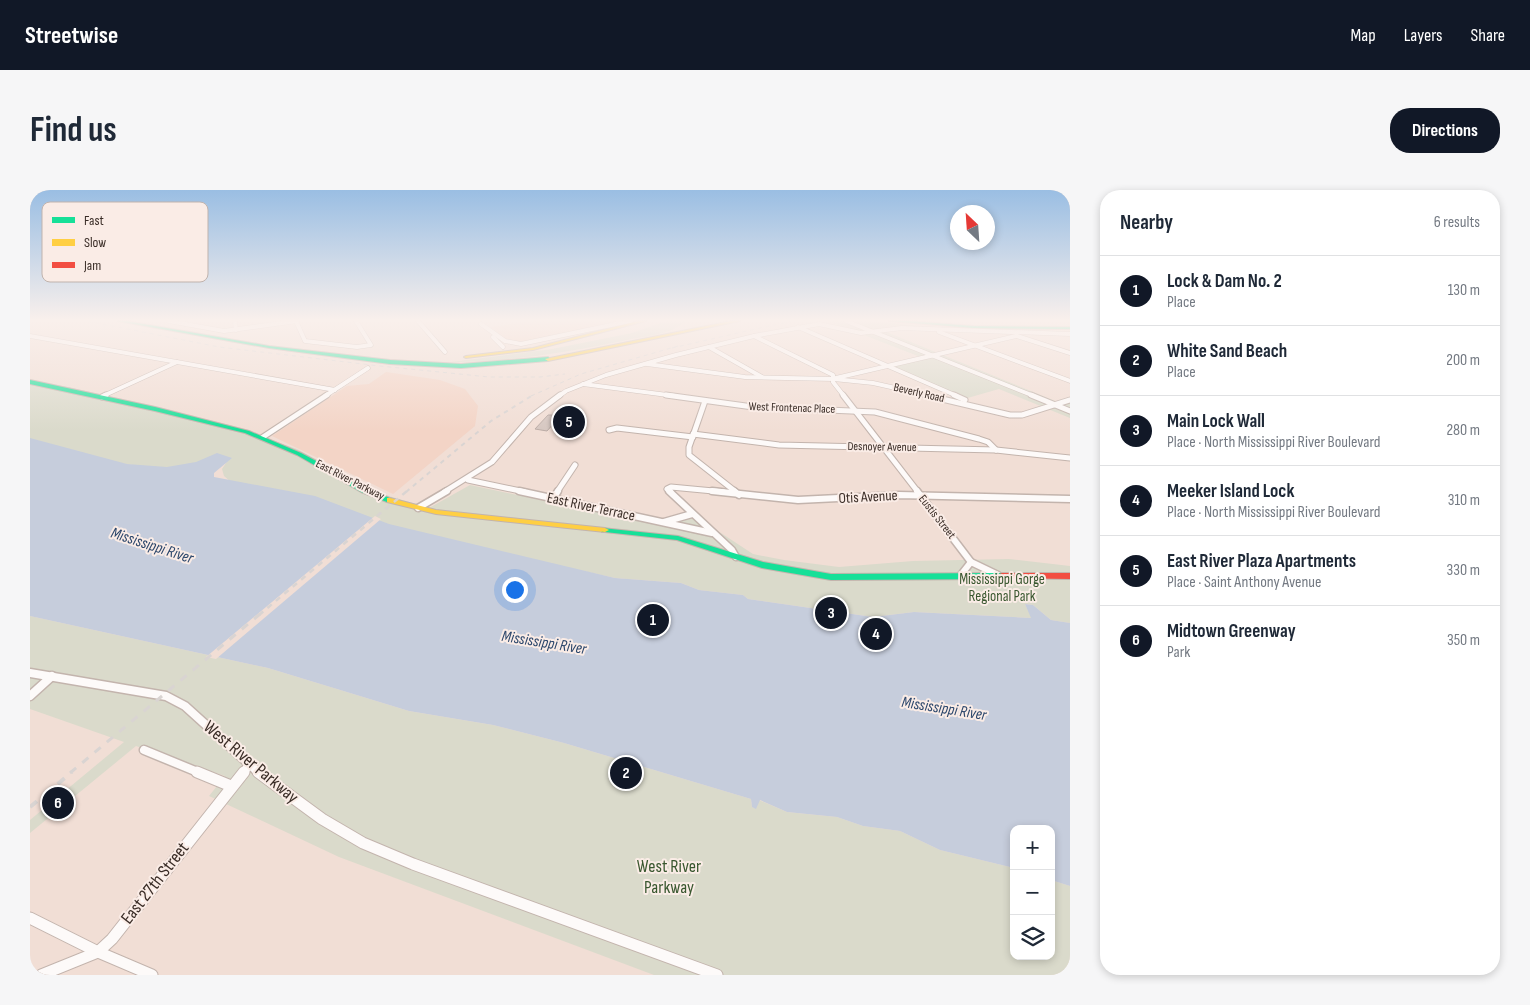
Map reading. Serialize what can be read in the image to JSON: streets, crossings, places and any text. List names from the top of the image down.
{
  "streets": {
    "main road": ["East River Parkway"],
    "street": [
      "Beverly Road",
      "West Frontenac Place",
      "Desnoyer Avenue",
      "Otis Avenue",
      "East River Terrace",
      "Eustis Street",
      "West River Parkway",
      "East 27th Street"
    ]
  },
  "crossings": [
    ["Beverly Road", "Eustis Street"],
    ["West Frontenac Place", "Desnoyer Avenue"],
    ["West Frontenac Place", "Eustis Street"],
    ["Desnoyer Avenue", "Eustis Street"],
    ["East River Parkway", "Eustis Street"],
    ["Otis Avenue", "Eustis Street"],
    ["West River Parkway", "East 27th Street"]
  ],
  "water": ["Mississippi River"],
  "parks": ["Mississippi Gorge Regional Park", "West River Parkway"],
  "legend": ["Fast", "Slow", "Jam"],
  "north": "top left",
  "page": {
    "header": "Streetwise",
    "nav": ["Map", "Layers", "Share"],
    "buttons": "Directions",
    "title": "Find us",
    "heading": ["Nearby", "6 results"],
    "list": [
      {
        "mark": "1",
        "name": "Lock & Dam No. 2",
        "note": "Place",
        "value": "130 m"
      },
      {
        "mark": "2",
        "name": "White Sand Beach",
        "note": "Place",
        "value": "200 m"
      },
      {
        "mark": "3",
        "name": "Main Lock Wall",
        "note": "Place · North Mississippi River Boulevard",
        "value": "280 m"
      },
      {
        "mark": "4",
        "name": "Meeker Island Lock",
        "note": "Place · North Mississippi River Boulevard",
        "value": "310 m"
      },
      {
        "mark": "5",
        "name": "East River Plaza Apartments",
        "note": "Place · Saint Anthony Avenue",
        "value": "330 m"
      },
      {
        "mark": "6",
        "name": "Midtown Greenway",
        "note": "Park",
        "value": "350 m"
      }
    ],
    "pins": [
      "5",
      "3",
      "1",
      "4",
      "2",
      "6"
    ],
    "map_buttons": ["+", "−"]
  }
}
